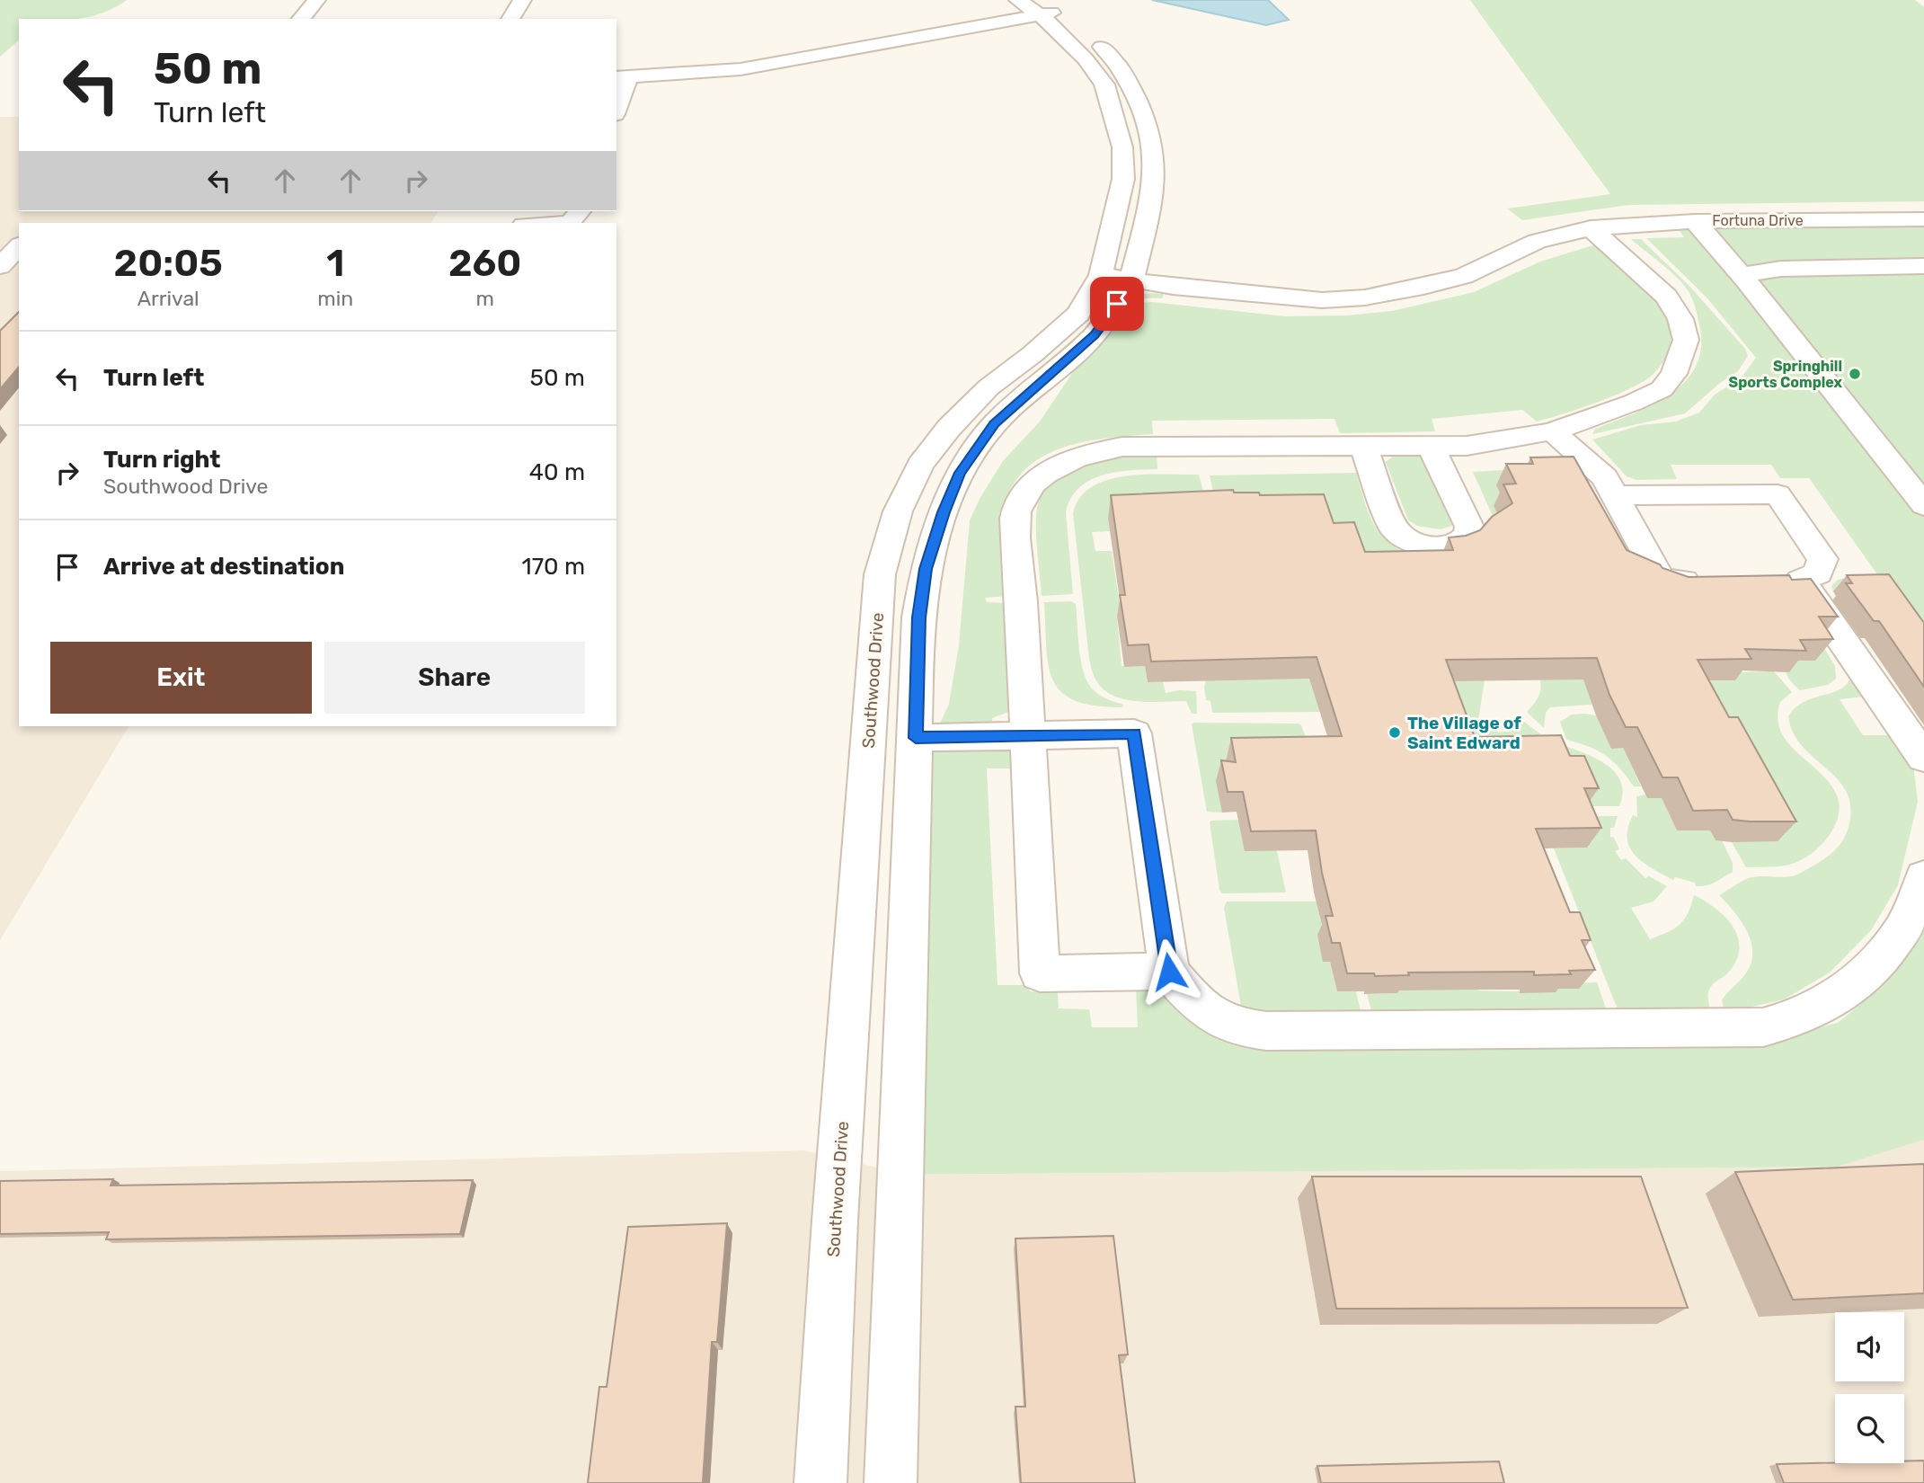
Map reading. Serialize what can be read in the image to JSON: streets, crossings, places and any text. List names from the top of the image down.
{
  "streets": {
    "street": ["Fortuna Drive", "Southwood Drive"]
  },
  "crossings": [
    ["Fortuna Drive", "Southwood Drive"]
  ],
  "places": ["Springhill Sports Complex", "The Village of Saint Edward"],
  "page": {
    "turn": ["50 m", "Turn left"],
    "eta": [
      "20:05",
      "Arrival",
      "1",
      "min",
      "260",
      "m"
    ],
    "list": [
      {
        "name": "Turn left",
        "value": "50 m"
      },
      {
        "name": "Turn right",
        "note": "Southwood Drive",
        "value": "40 m"
      },
      {
        "name": "Arrive at destination",
        "value": "170 m"
      }
    ],
    "buttons": ["Exit", "Share"]
  }
}
